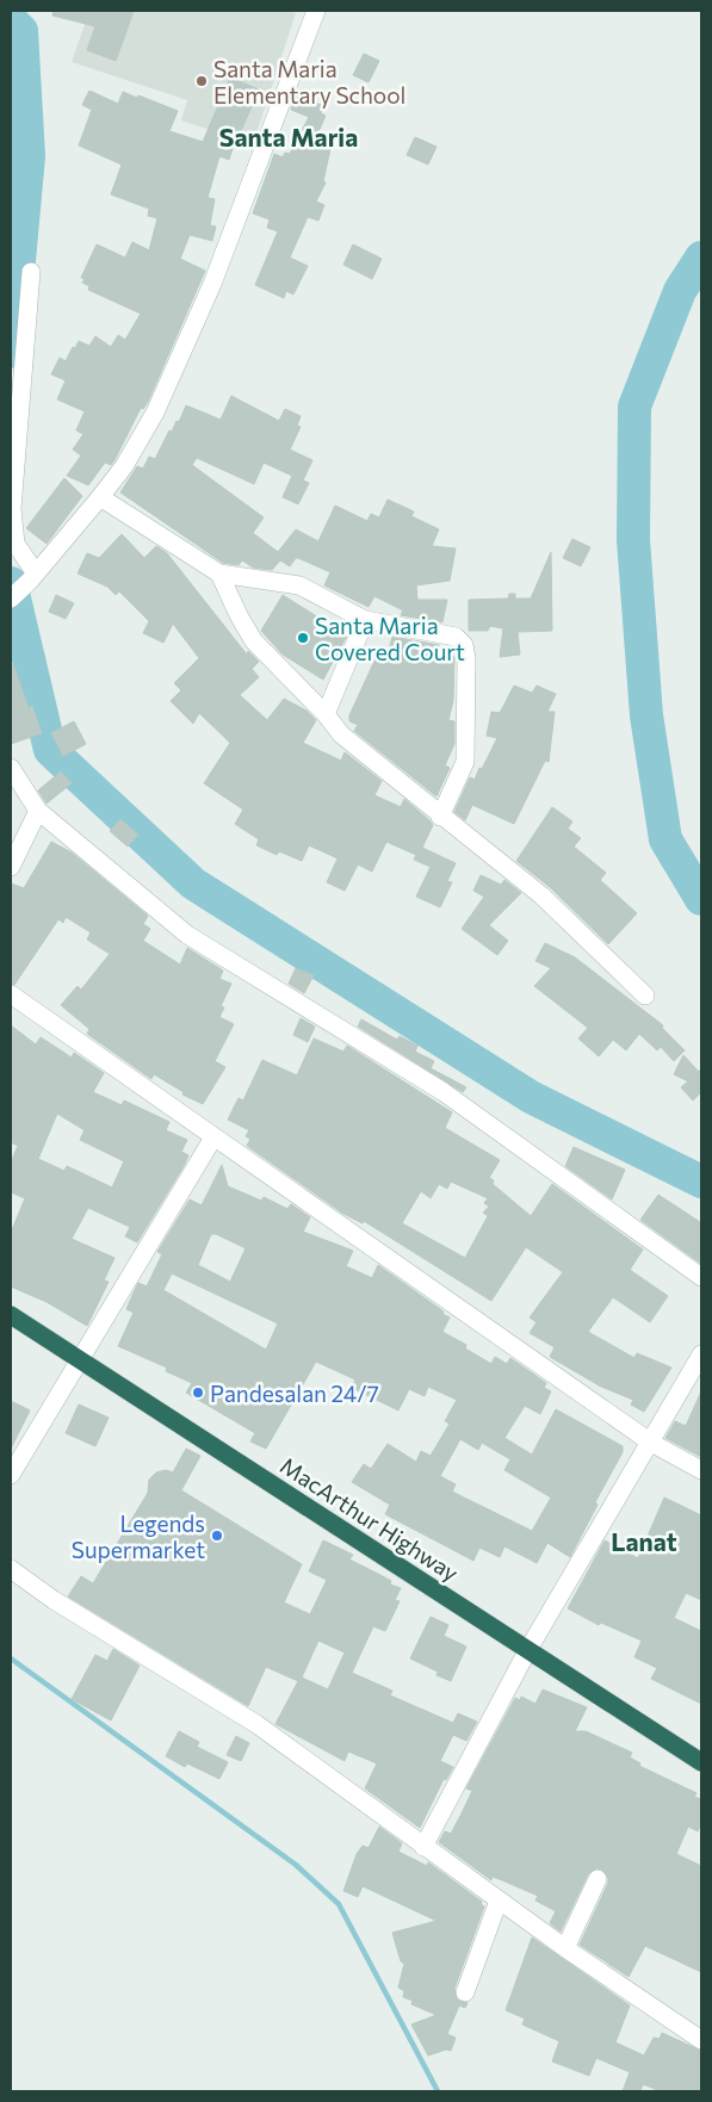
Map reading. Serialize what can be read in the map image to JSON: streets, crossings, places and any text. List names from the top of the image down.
{
  "streets": {
    "highway": ["MacArthur Highway"]
  },
  "districts": ["Santa Maria", "Lanat"],
  "places": [
    "Santa Maria Elementary School",
    "Santa Maria Covered Court",
    "Pandesalan 24/7",
    "Legends Supermarket"
  ]
}
